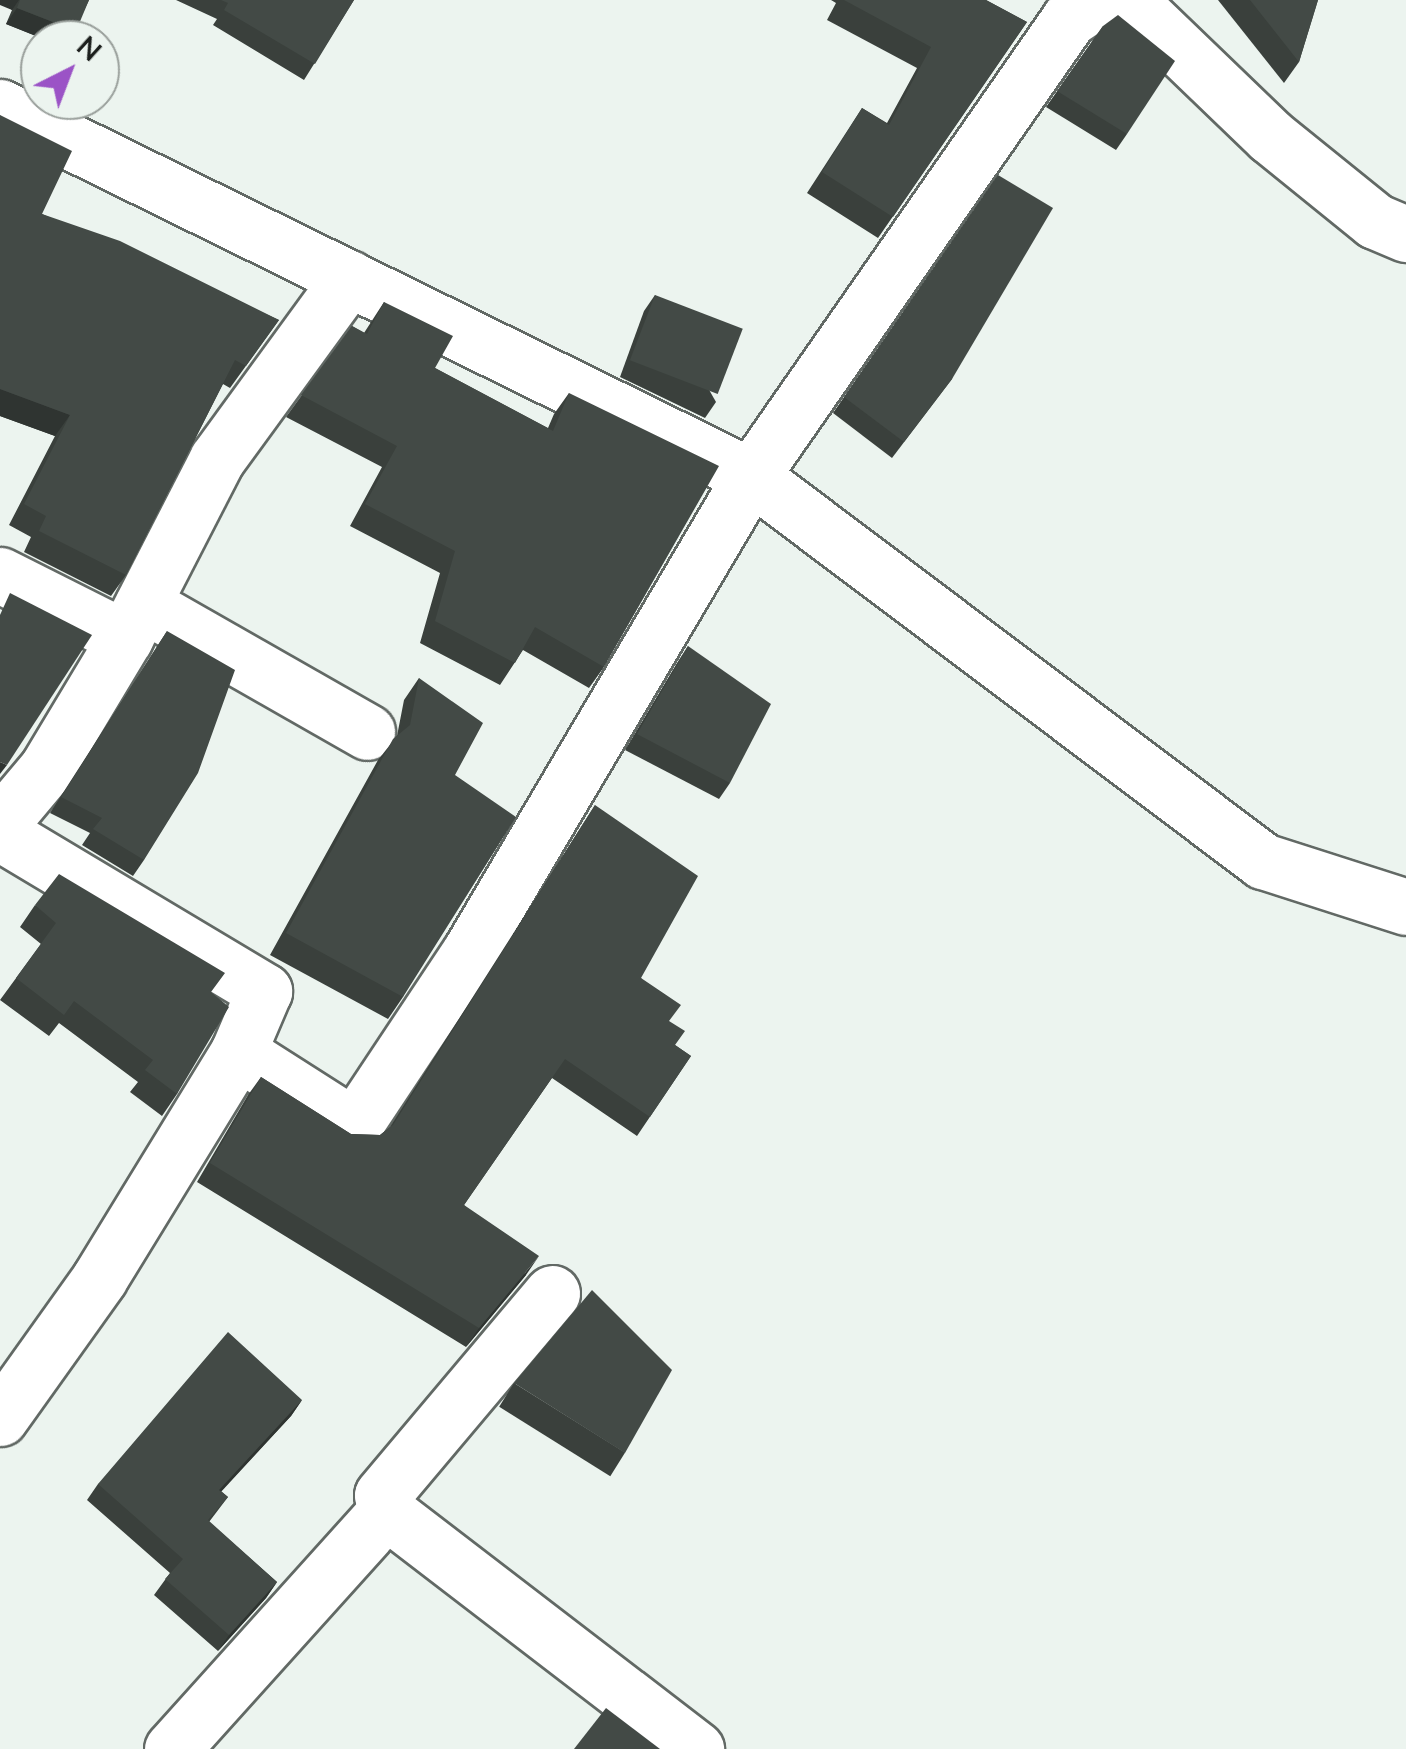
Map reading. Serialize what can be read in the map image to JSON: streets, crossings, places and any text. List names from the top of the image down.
{
  "north": "top right"
}
